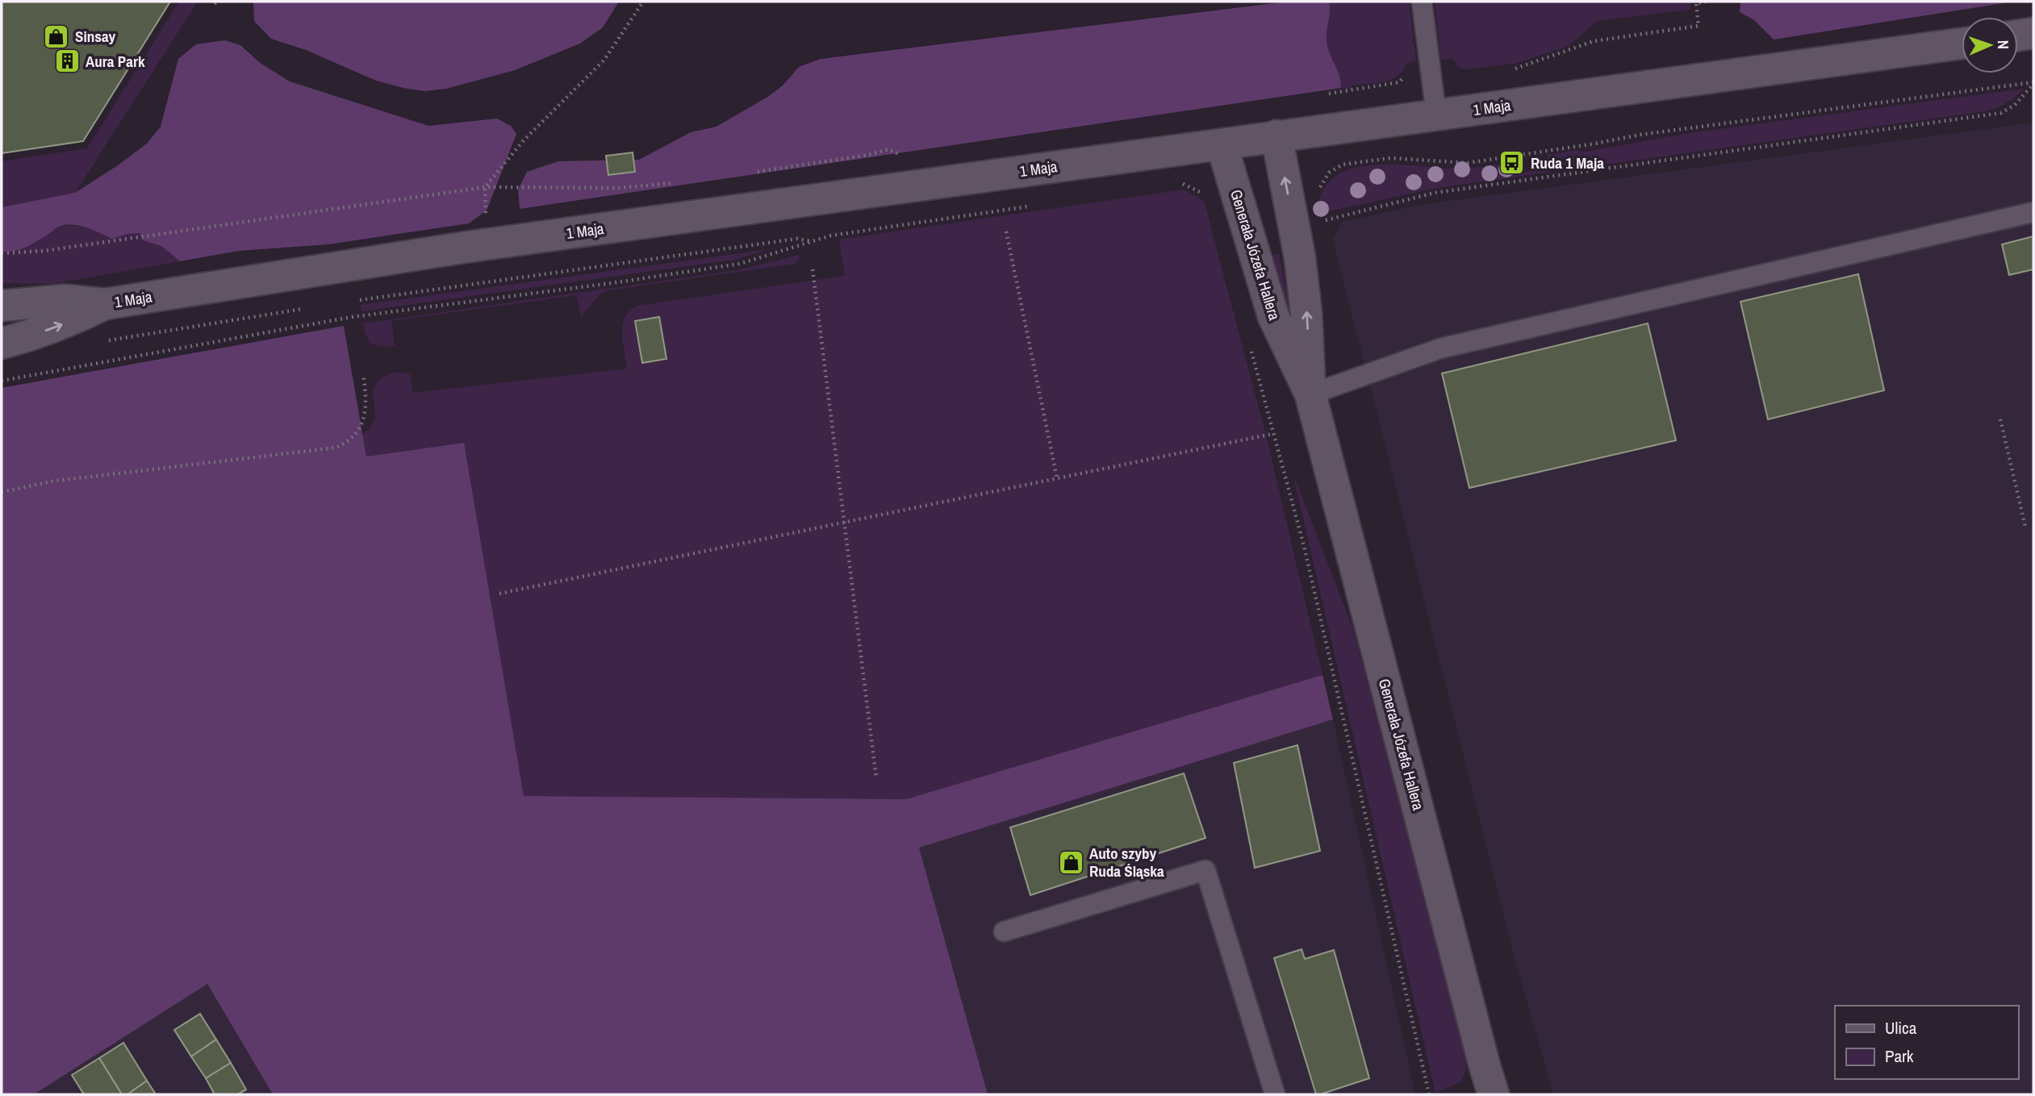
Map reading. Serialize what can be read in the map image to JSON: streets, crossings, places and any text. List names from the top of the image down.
{
  "streets": {
    "street": ["1 Maja", "Generała Józefa Hallera"]
  },
  "crossings": [
    ["1 Maja", "Generała Józefa Hallera"]
  ],
  "places": {
    "shop": ["Sinsay", "Auto szyby Ruda Śląska"],
    "building": ["Aura Park"],
    "bus stop": ["Ruda 1 Maja"]
  },
  "legend": ["Ulica", "Park"],
  "north": "right"
}
